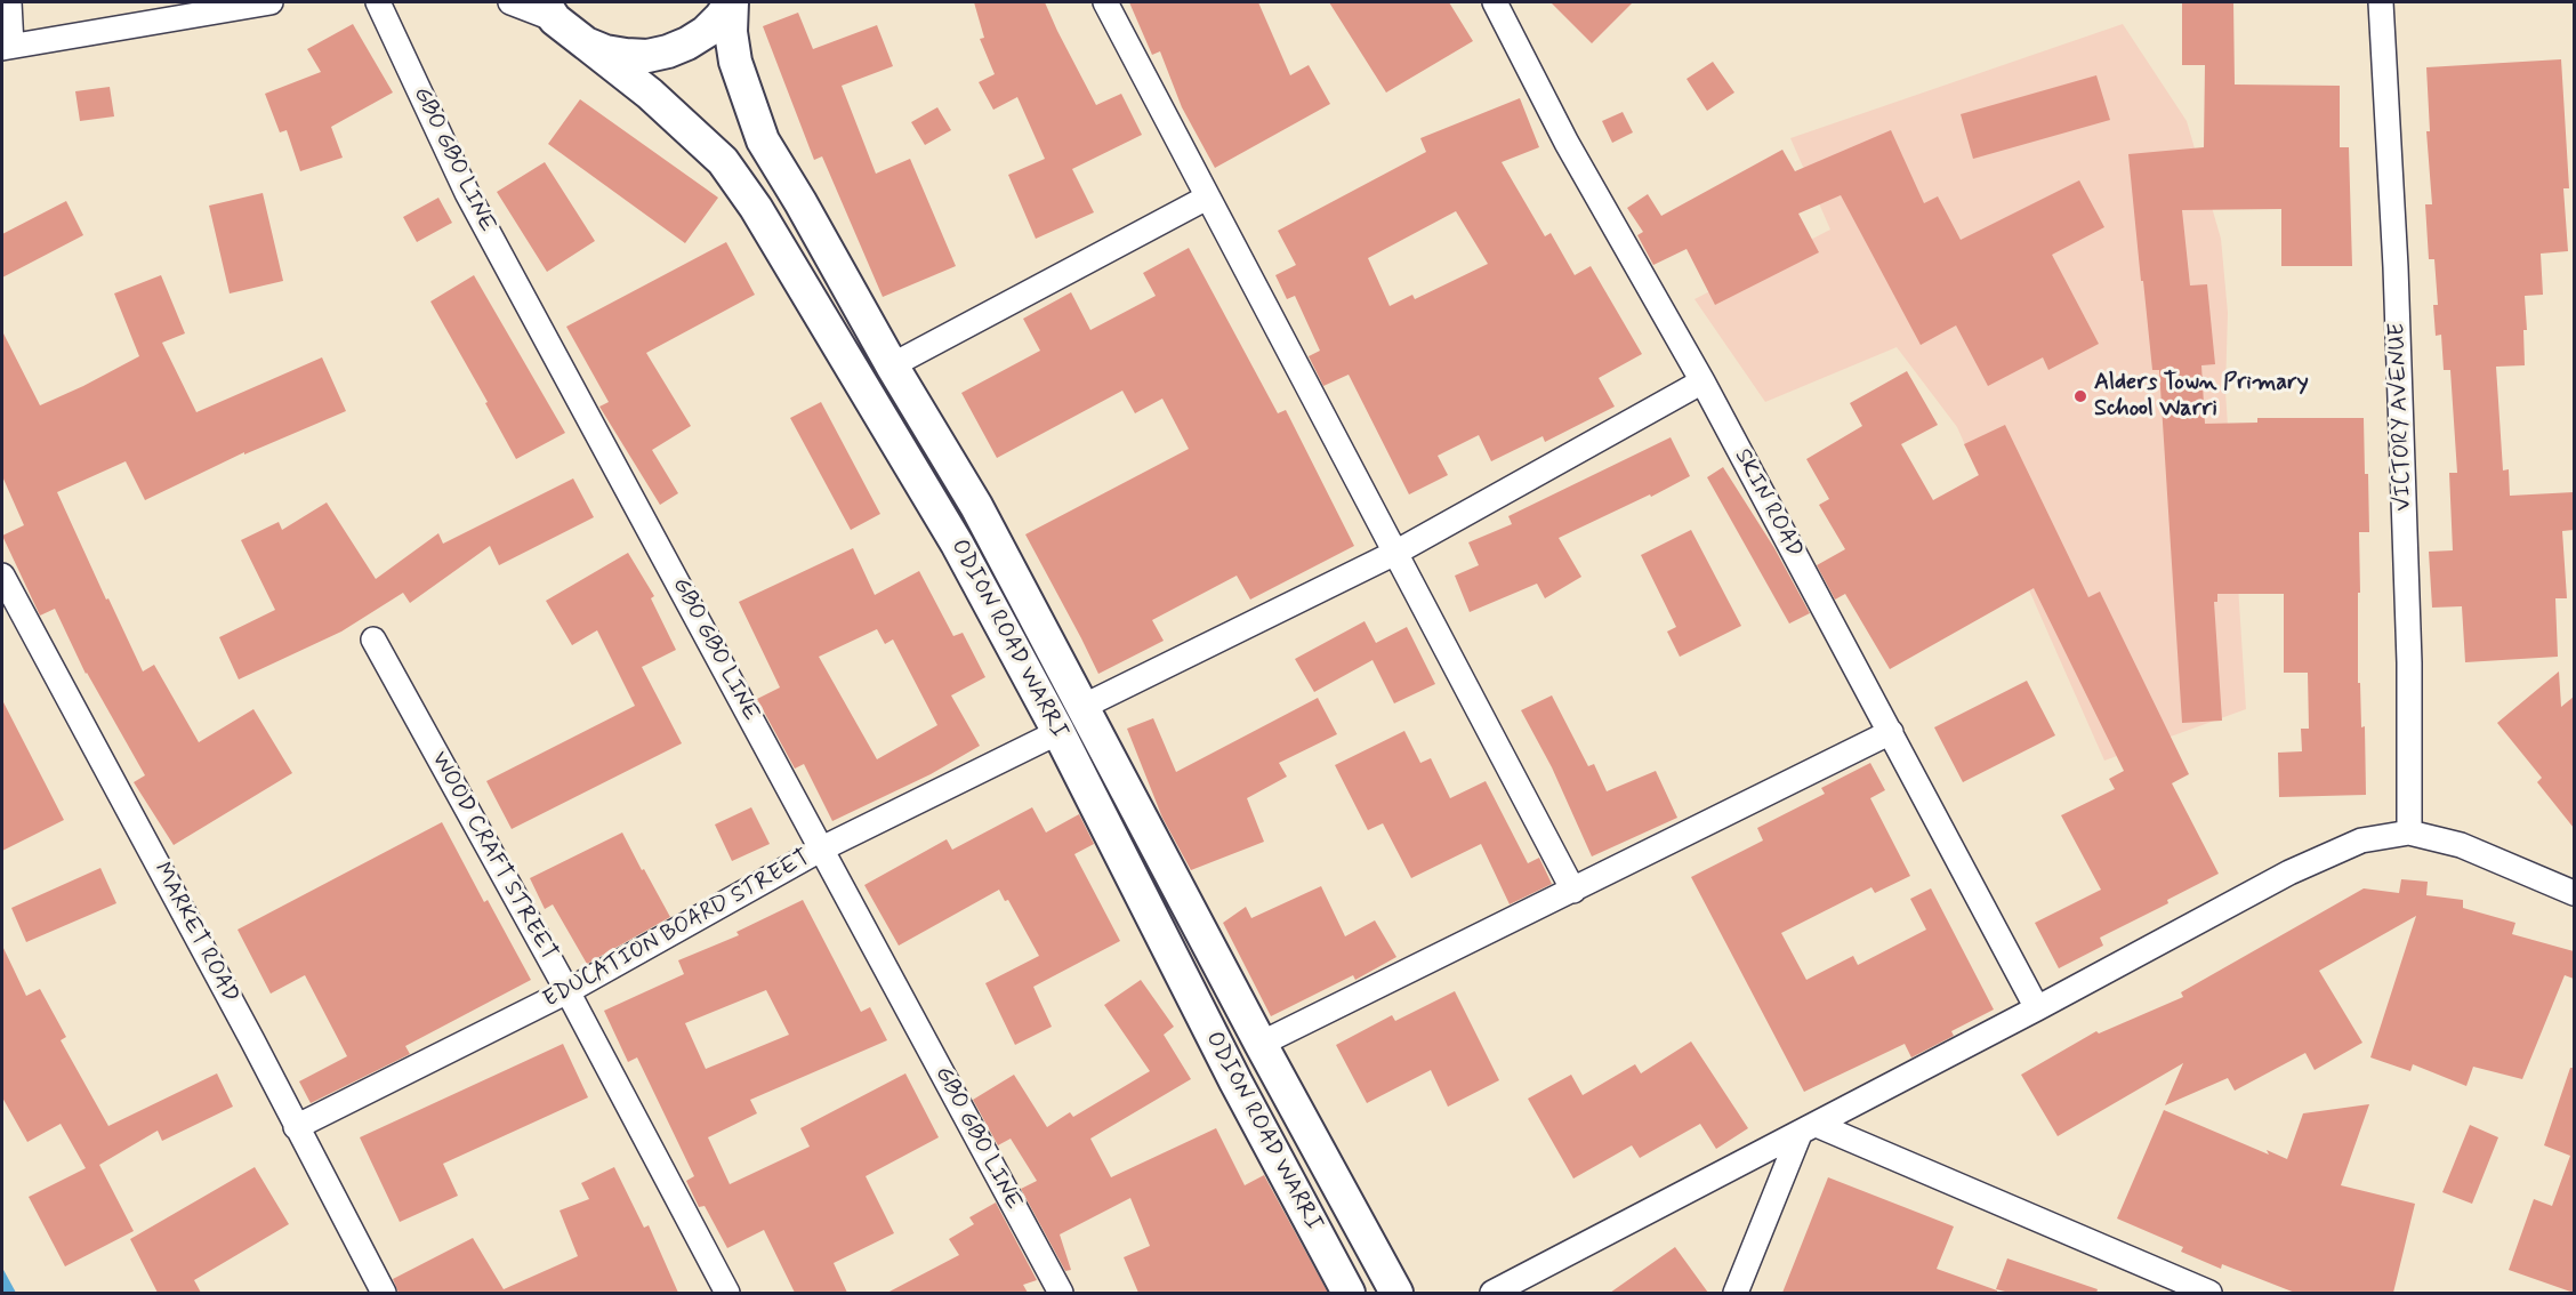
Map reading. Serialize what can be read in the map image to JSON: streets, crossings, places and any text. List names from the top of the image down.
{
  "streets": {
    "main road": ["ODION ROAD WARRI"],
    "street": [
      "GBO GBO LINE",
      "VICTORY AVENUE",
      "SKIN ROAD",
      "WOOD CRAFT STREET",
      "EDUCATION BOARD STREET",
      "MARKET ROAD"
    ]
  },
  "crossings": [
    ["GBO GBO LINE", "EDUCATION BOARD STREET"],
    ["ODION ROAD WARRI", "EDUCATION BOARD STREET"],
    ["WOOD CRAFT STREET", "EDUCATION BOARD STREET"],
    ["EDUCATION BOARD STREET", "MARKET ROAD"]
  ],
  "places": ["Alders Town Primary School Warri"]
}
